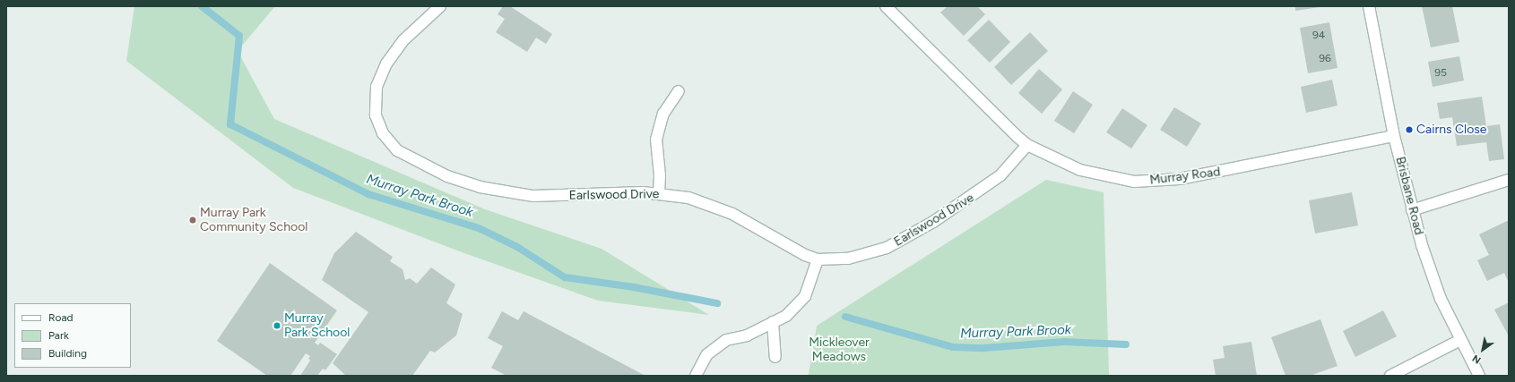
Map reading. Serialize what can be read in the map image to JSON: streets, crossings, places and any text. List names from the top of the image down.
{
  "streets": {
    "street": ["Murray Road", "Earlswood Drive", "Brisbane Road"]
  },
  "crossings": [
    ["Murray Road", "Earlswood Drive"],
    ["Murray Road", "Brisbane Road"]
  ],
  "water": ["Murray Park Brook"],
  "parks": ["Mickleover Meadows"],
  "places": ["Cairns Close", "Murray Park Community School", "Murray Park School"],
  "house_numbers": ["94", "96", "95"],
  "legend": ["Road", "Park", "Building"],
  "north": "bottom left"
}
